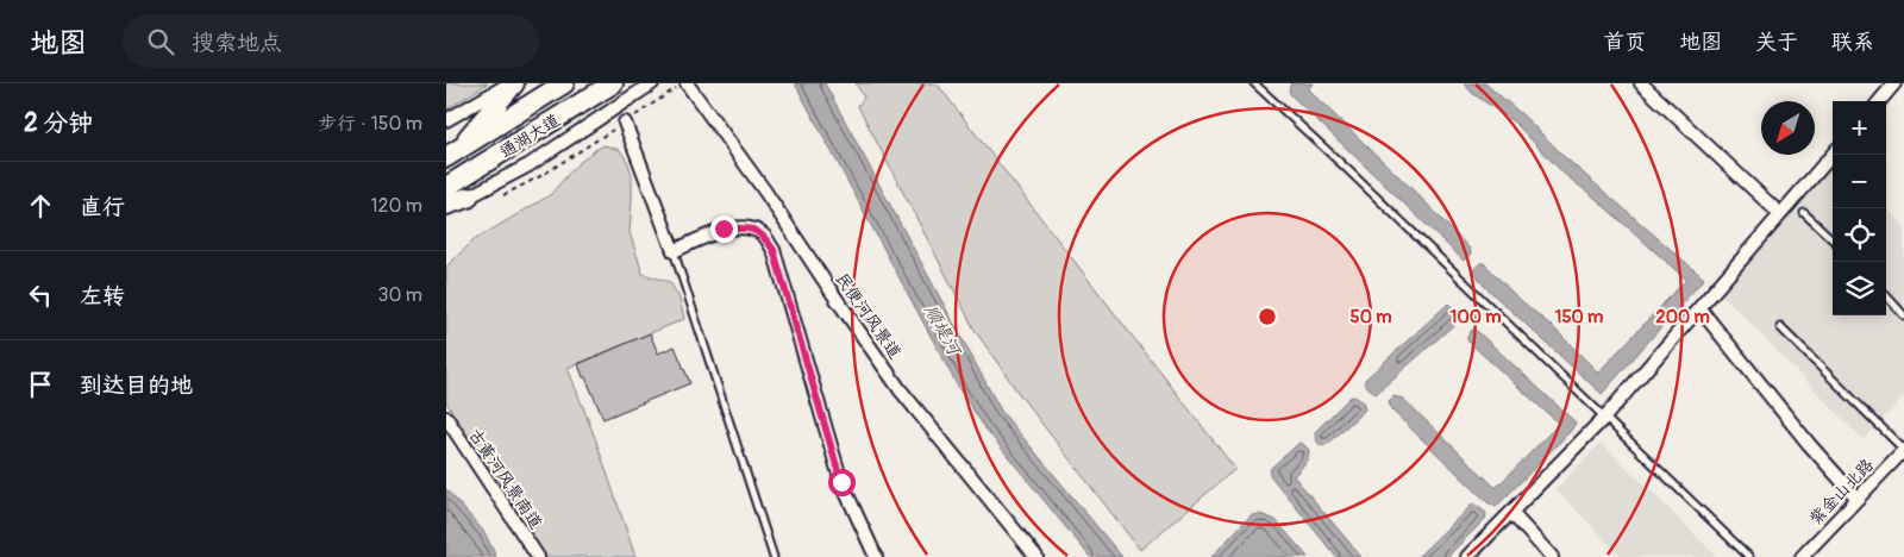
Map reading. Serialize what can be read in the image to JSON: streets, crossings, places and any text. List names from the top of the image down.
{
  "streets": {
    "main road": ["通湖大道"],
    "street": ["民便河风景道", "古黄河风景南道", "紫金山北路"]
  },
  "water": ["顺堤河"],
  "north": "bottom left",
  "page": {
    "header": "地图",
    "search": "搜索地点",
    "nav": [
      "首页",
      "地图",
      "关于",
      "联系"
    ],
    "heading": ["2 分钟", "步行 · 150 m"],
    "map_buttons": ["+", "−"],
    "list": [
      ["直行", "120 m"],
      ["左转", "30 m"],
      "到达目的地"
    ]
  },
  "rings": [
    "50 m",
    "100 m",
    "150 m",
    "200 m"
  ]
}
